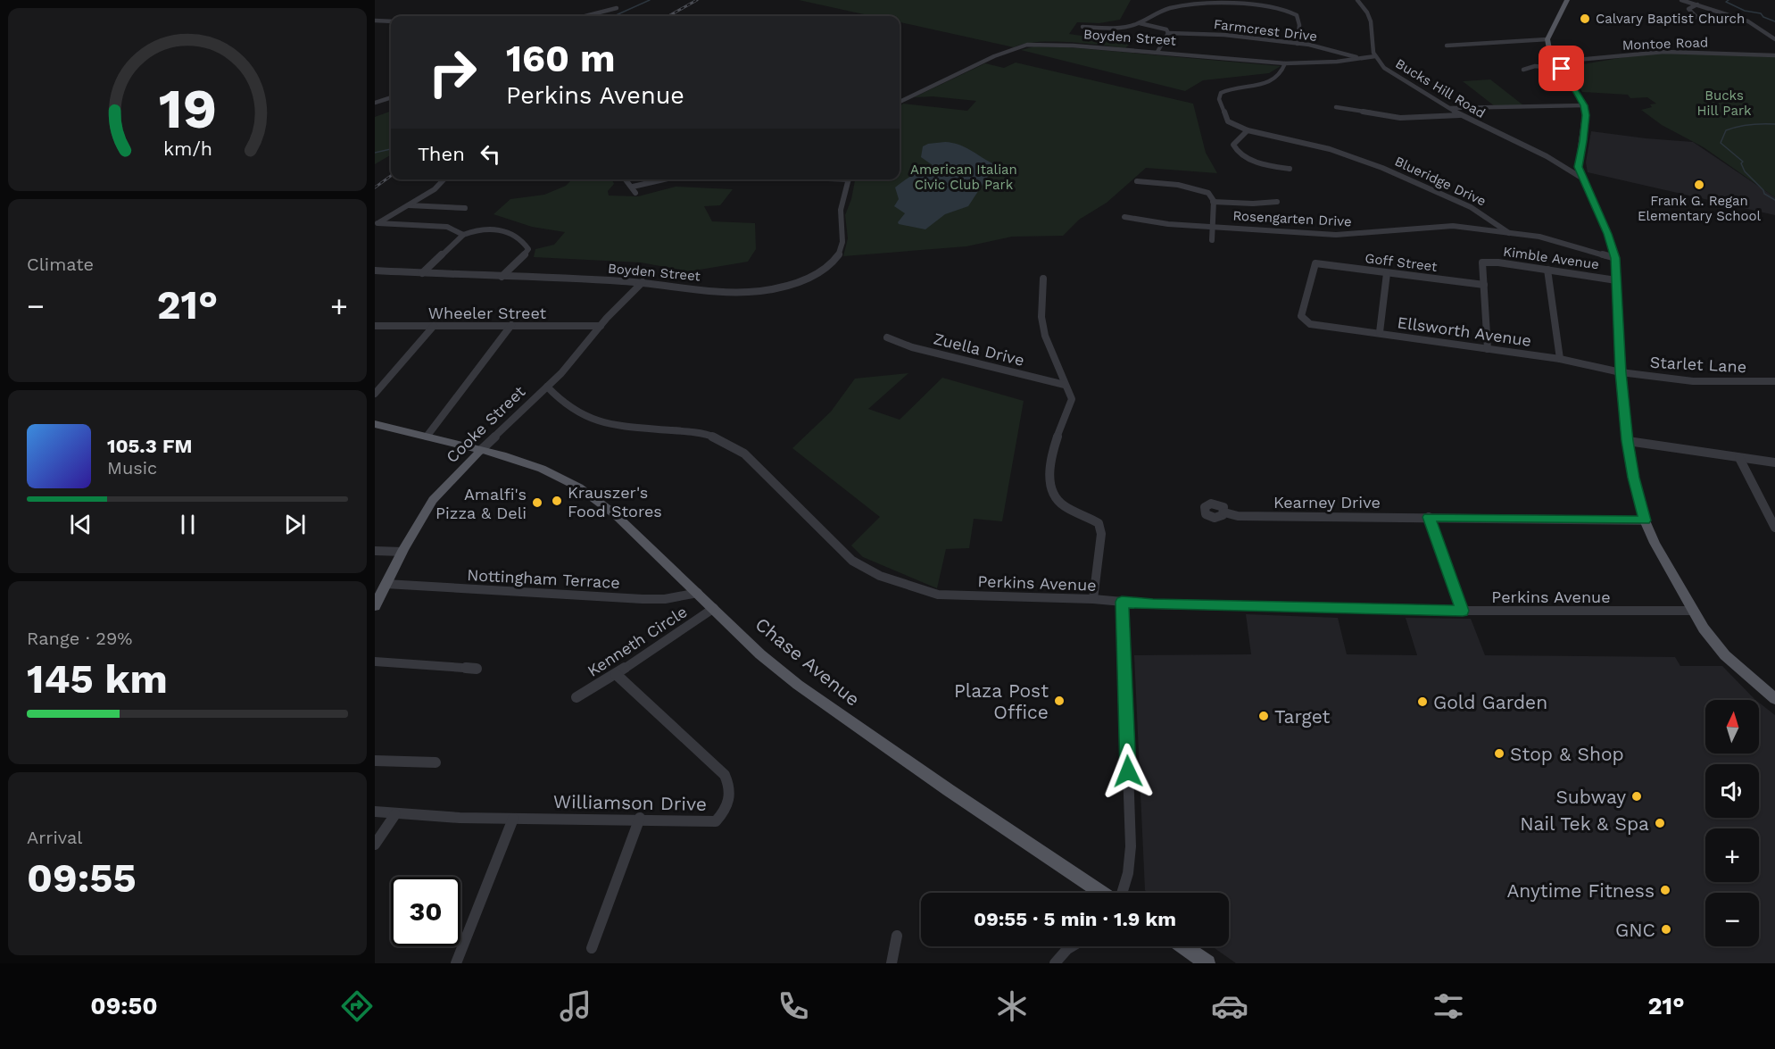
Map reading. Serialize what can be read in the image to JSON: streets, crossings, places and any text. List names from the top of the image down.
{
  "streets": {
    "main road": ["Cooke Street", "Chase Avenue"],
    "street": [
      "Farmcrest Drive",
      "Boyden Street",
      "Montoe Road",
      "Bucks Hill Road",
      "Blueridge Drive",
      "Rosengarten Drive",
      "Kimble Avenue",
      "Goff Street",
      "Wheeler Street",
      "Ellsworth Avenue",
      "Zuella Drive",
      "Starlet Lane",
      "Kearney Drive",
      "Nottingham Terrace",
      "Perkins Avenue",
      "Kenneth Circle",
      "Williamson Drive"
    ]
  },
  "crossings": [
    ["Farmcrest Drive", "Boyden Street"],
    ["Boyden Street", "Bucks Hill Road"],
    ["Boyden Street", "Cooke Street"],
    ["Blueridge Drive", "Rosengarten Drive"],
    ["Kimble Avenue", "Goff Street"],
    ["Goff Street", "Ellsworth Avenue"],
    ["Wheeler Street", "Cooke Street"],
    ["Ellsworth Avenue", "Starlet Lane"],
    ["Cooke Street", "Nottingham Terrace"],
    ["Cooke Street", "Perkins Avenue"],
    ["Cooke Street", "Chase Avenue"],
    ["Nottingham Terrace", "Chase Avenue"],
    ["Kenneth Circle", "Chase Avenue"],
    ["Kenneth Circle", "Williamson Drive"]
  ],
  "parks": ["Bucks Hill Park", "American Italian Civic Club Park"],
  "places": [
    "Calvary Baptist Church",
    "Frank G. Regan Elementary School",
    "Krauszer's Food Stores",
    "Amalfi's Pizza & Deli",
    "Plaza Post Office",
    "Gold Garden",
    "Target",
    "Stop & Shop",
    "Subway",
    "Nail Tek & Spa",
    "Anytime Fitness",
    "GNC"
  ],
  "north": "top",
  "page": {
    "turn": ["160 m", "Perkins Avenue"],
    "then": "Then",
    "tile": [
      "Climate",
      ["Range · 29%", "145 km"],
      ["Arrival", "09:55"]
    ],
    "heat": ["−", "21°", "+"],
    "song": ["105.3 FM", "Music"],
    "map_buttons": ["+", "−"],
    "limit": "30",
    "trip": "09:55 · 5 min · 1.9 km",
    "tabs": ["09:50", "21°"],
    "gauge": ["19", "km/h"]
  }
}
